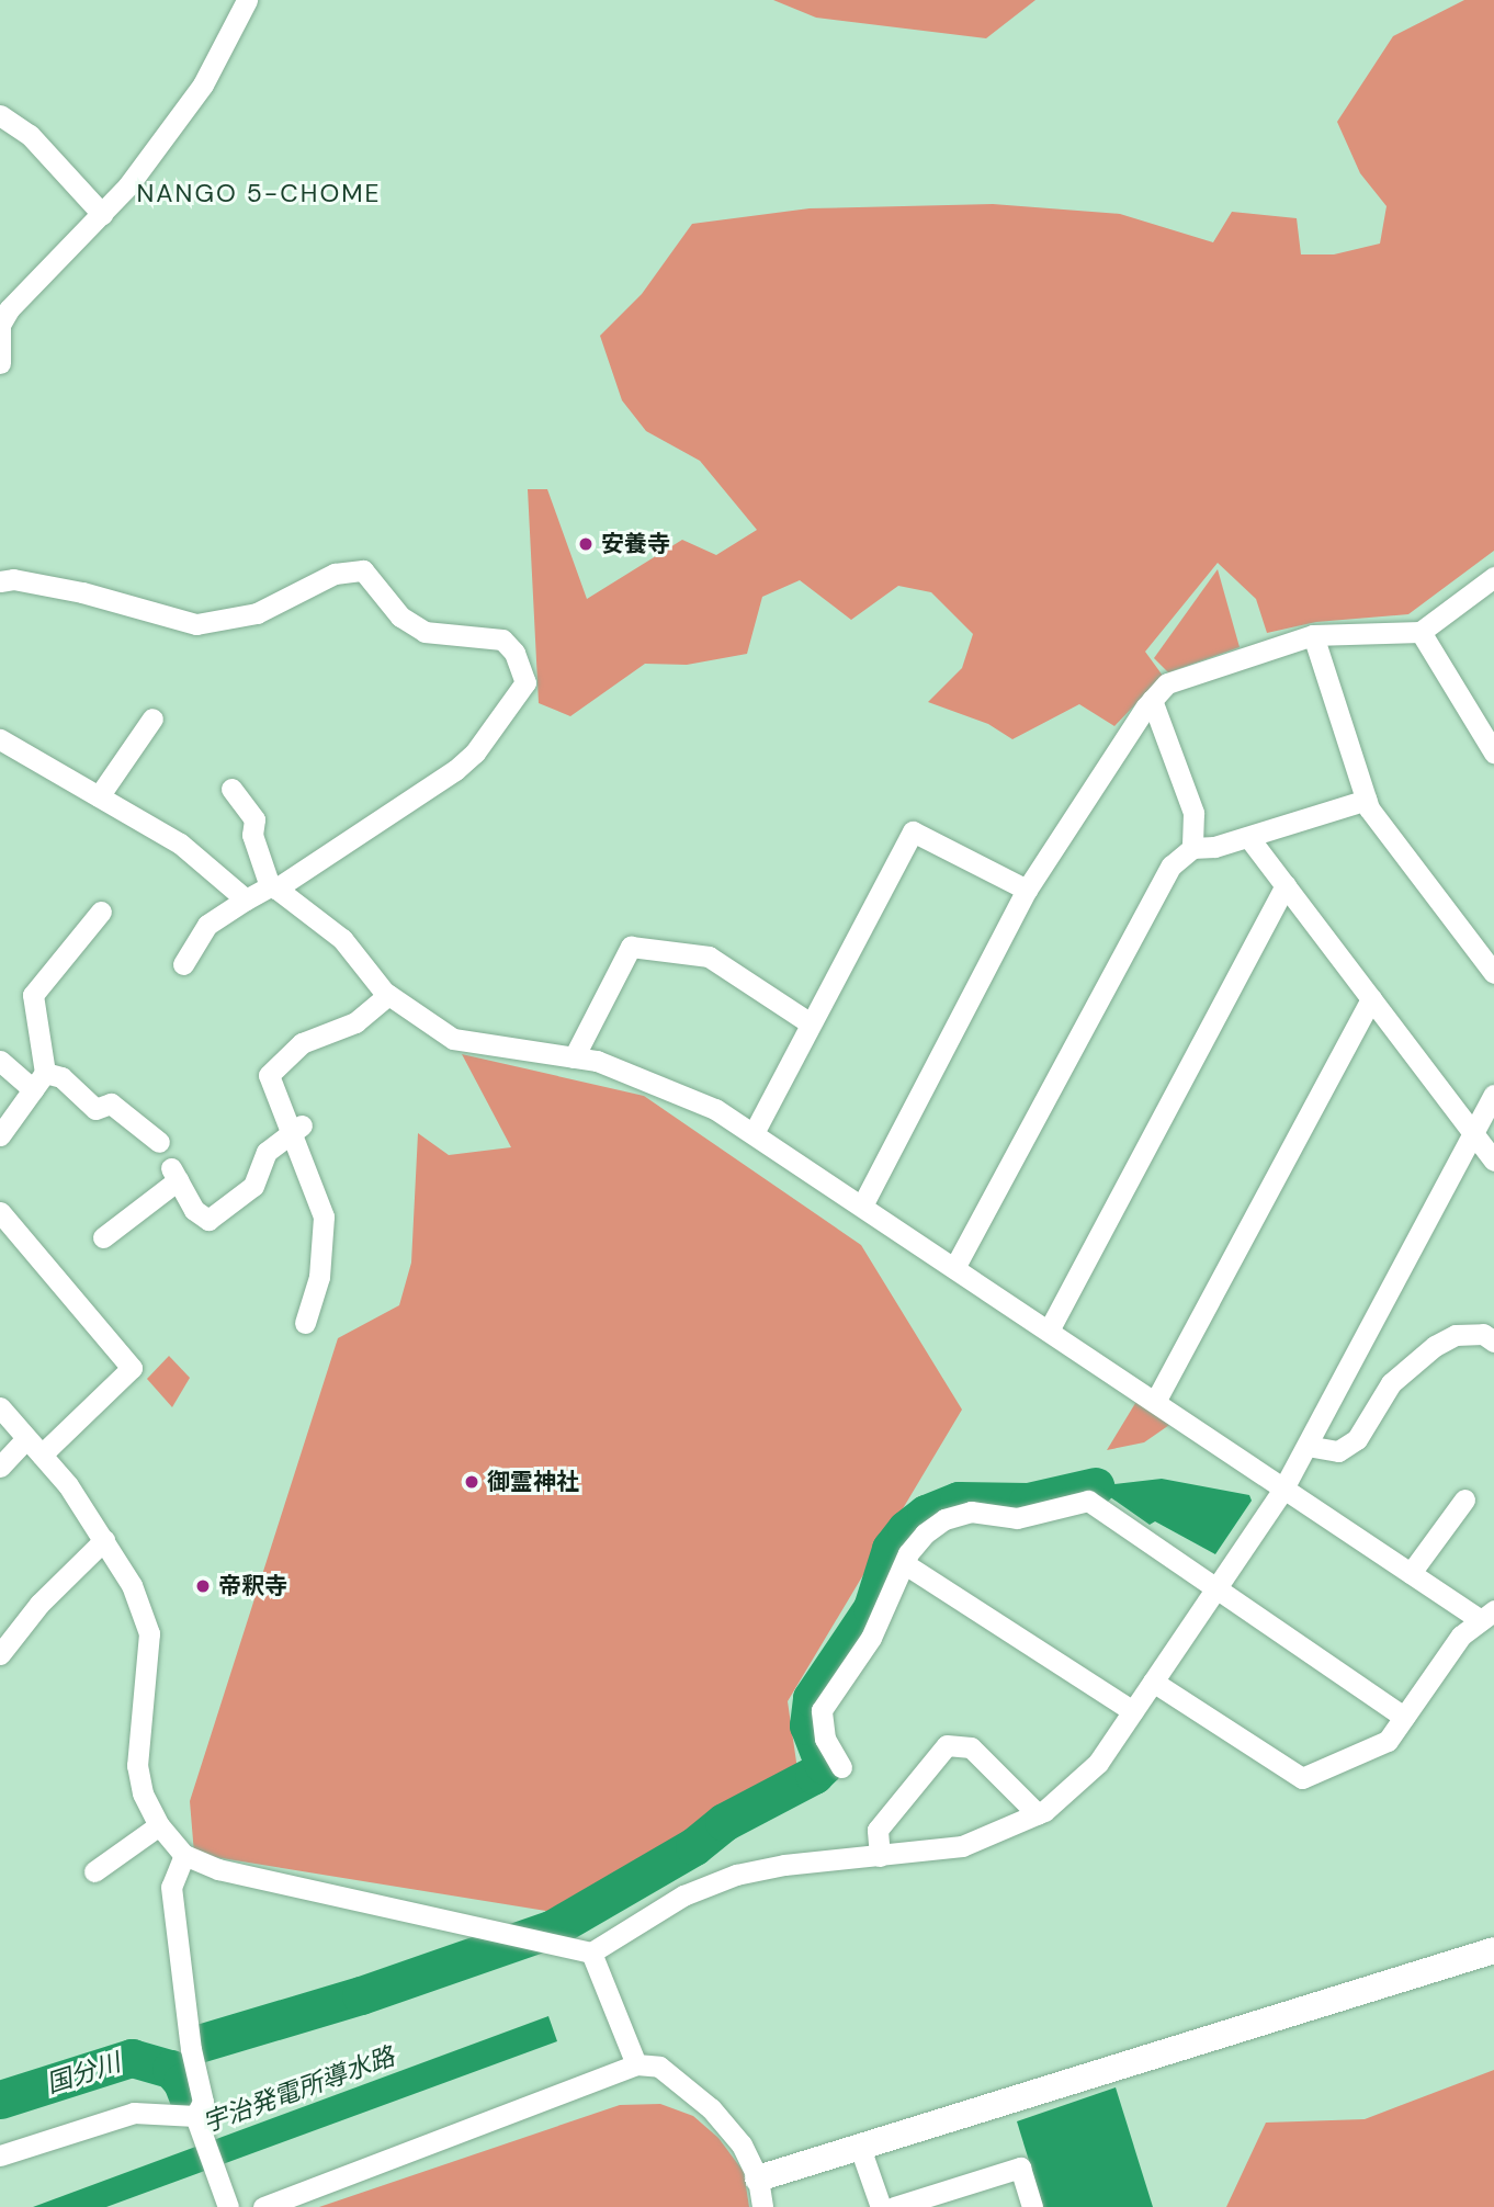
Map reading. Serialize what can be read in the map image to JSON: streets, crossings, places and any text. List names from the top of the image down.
{
  "districts": ["NANGO 5-CHOME"],
  "water": ["国分川", "宇治発電所導水路"],
  "places": ["安養寺", "御霊神社", "帝釈寺"]
}
